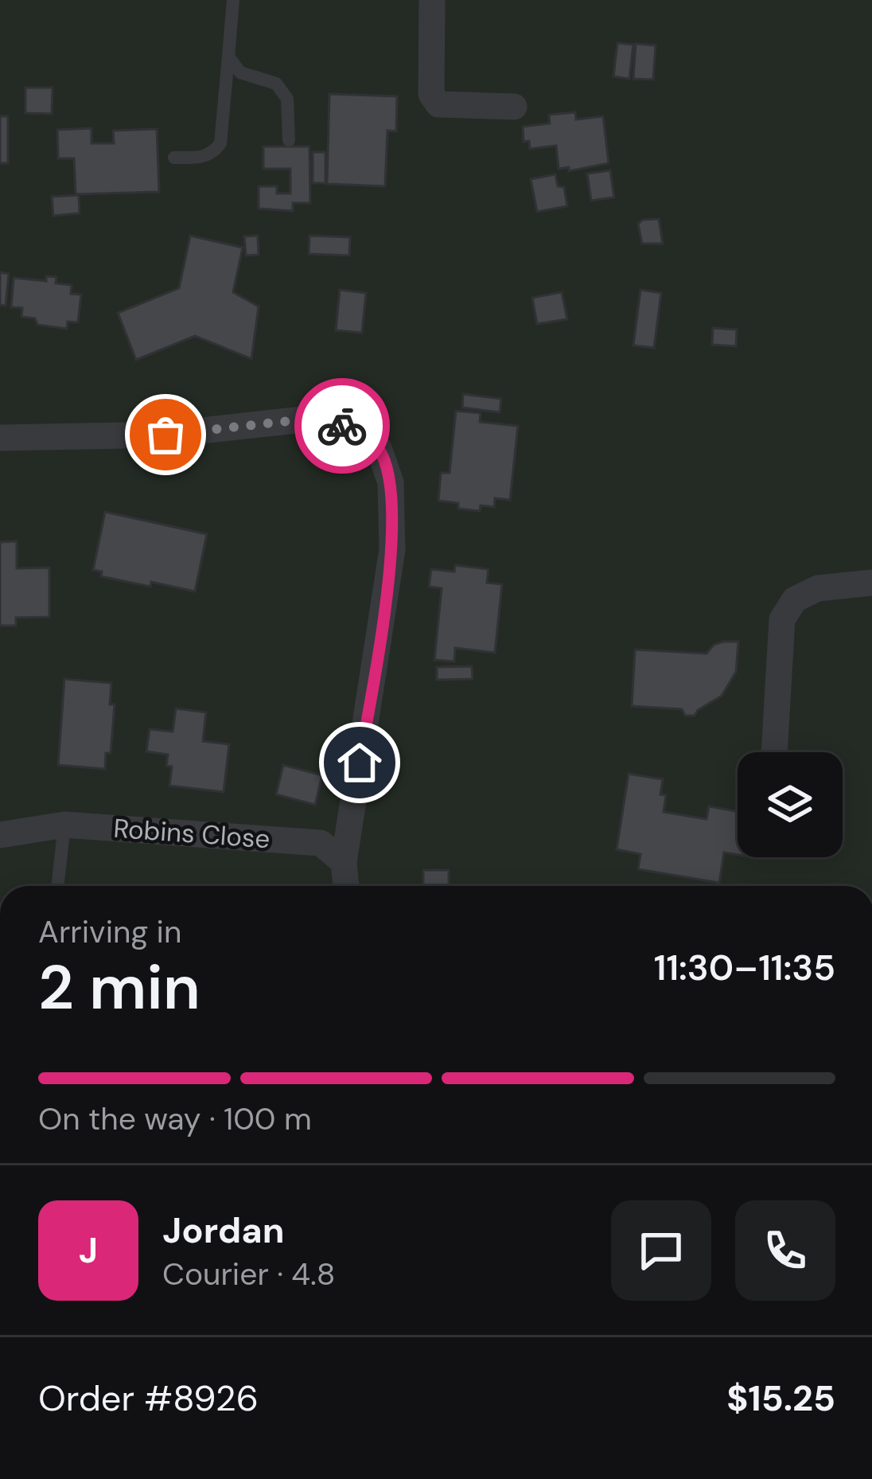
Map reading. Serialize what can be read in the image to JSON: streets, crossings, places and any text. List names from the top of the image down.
{
  "streets": {
    "street": ["Robins Close"]
  },
  "page": {
    "heading": ["2 min", "Arriving in", "11:30–11:35"],
    "panel": [
      "Jordan",
      "Courier · 4.8",
      "Order #8926",
      "$15.25"
    ],
    "bar": "On the way · 100 m",
    "round": "J"
  }
}
